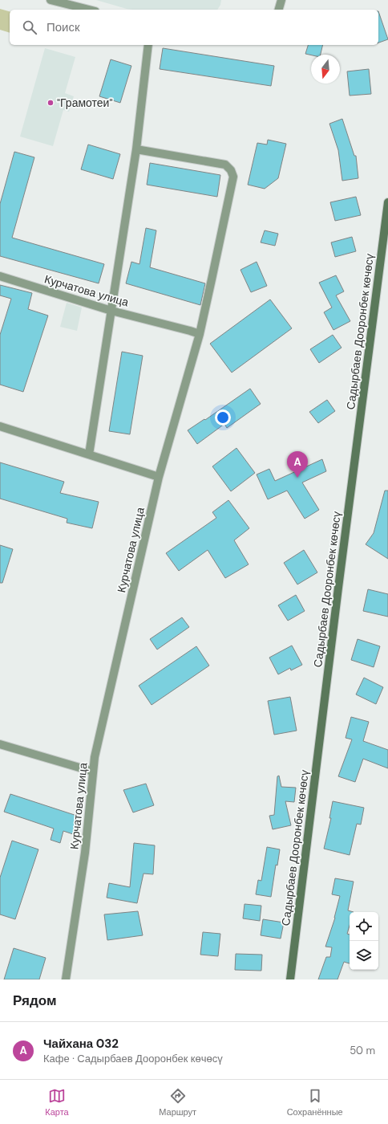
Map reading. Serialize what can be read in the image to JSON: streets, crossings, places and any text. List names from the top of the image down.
{
  "streets": {
    "main road": ["Садырбаев Дооронбек көчөсү"],
    "street": ["Курчатова улица"]
  },
  "places": ["\"Грамотеи\""],
  "north": "bottom",
  "page": {
    "search": "Поиск",
    "pins": "A",
    "heading": "Рядом",
    "list": [
      {
        "mark": "A",
        "name": "Чайхана 032",
        "note": "Кафе · Садырбаев Дооронбек көчөсү",
        "value": "50 m"
      }
    ],
    "nav": ["Карта", "Маршрут", "Сохранённые"]
  }
}
